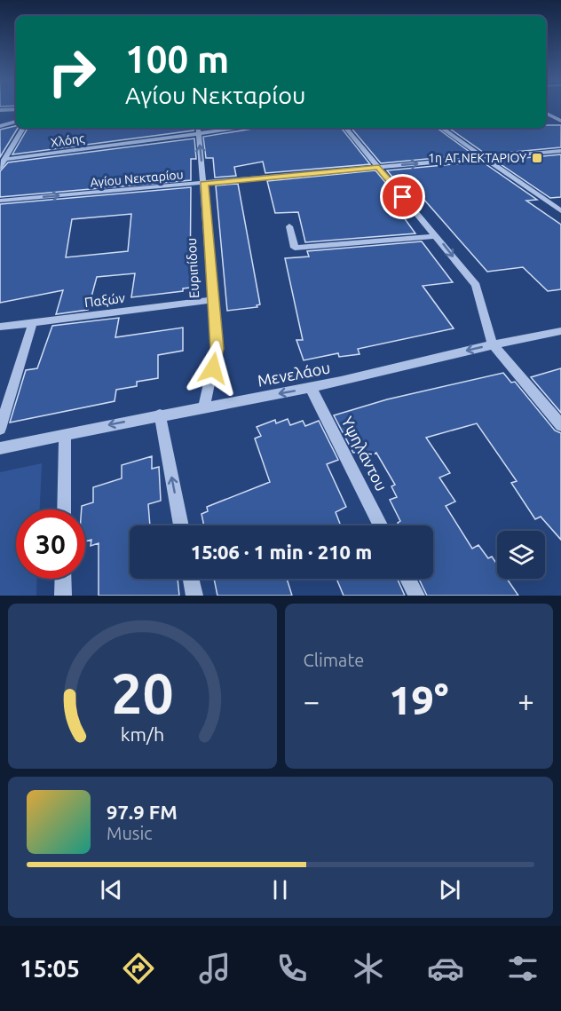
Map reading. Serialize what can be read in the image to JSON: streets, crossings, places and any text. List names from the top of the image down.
{
  "streets": {
    "street": [
      "Χλόης",
      "Αγίου Νεκταρίου",
      "Ευριπίδου",
      "Παξών",
      "Μενελάου",
      "Υψηλάντου"
    ]
  },
  "crossings": [
    ["Χλόης", "Ευριπίδου"],
    ["Αγίου Νεκταρίου", "Ευριπίδου"],
    ["Ευριπίδου", "Παξών"],
    ["Ευριπίδου", "Μενελάου"],
    ["Μενελάου", "Υψηλάντου"]
  ],
  "one_way": ["Αγίου Νεκταρίου", "Μενελάου"],
  "places": {
    "transit": ["1η ΑΓ.ΝΕΚΤΑΡΙΟΥ"]
  },
  "page": {
    "turn": ["100 m", "Αγίου Νεκταρίου"],
    "limit": "30",
    "trip": "15:06 · 1 min · 210 m",
    "tile": "Climate",
    "heat": ["−", "19°", "+"],
    "song": ["97.9 FM", "Music"],
    "tabs": "15:05",
    "gauge": ["20", "km/h"]
  }
}
